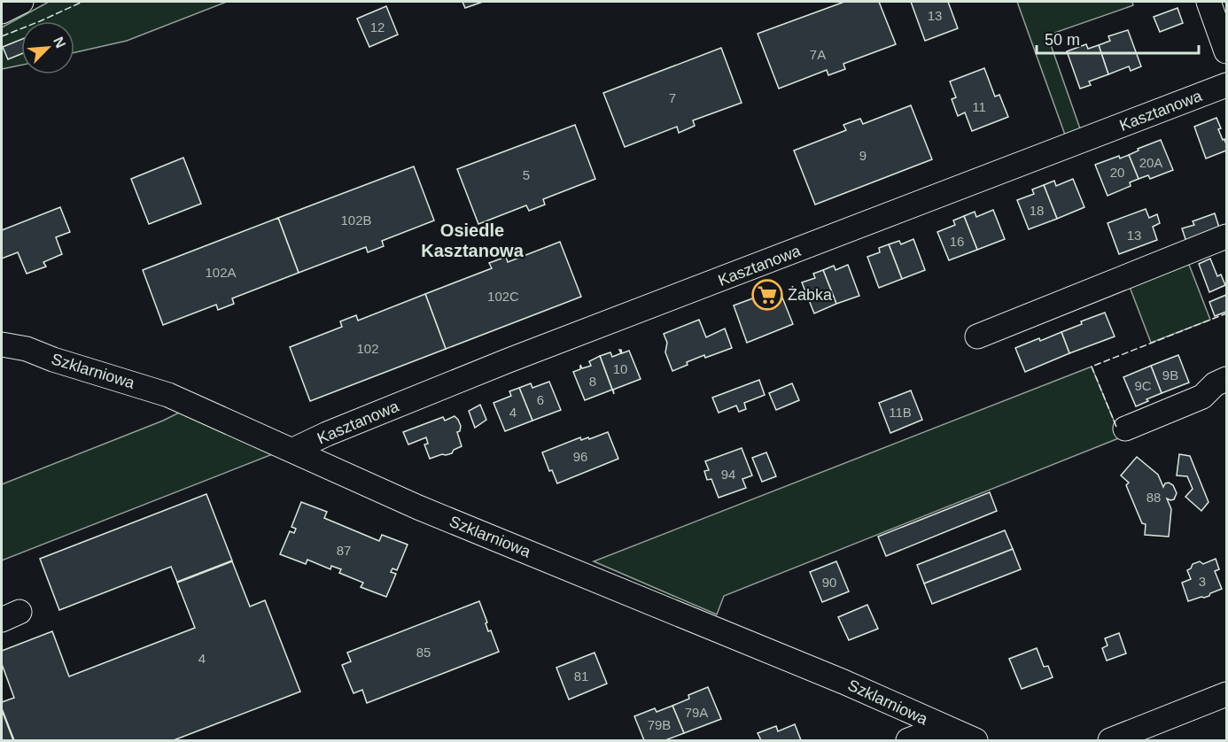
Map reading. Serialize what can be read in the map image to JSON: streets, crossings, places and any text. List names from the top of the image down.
{
  "streets": {
    "street": ["Kasztanowa", "Szklarniowa"]
  },
  "crossings": [
    ["Kasztanowa", "Szklarniowa"]
  ],
  "districts": ["Osiedle Kasztanowa"],
  "places": {
    "supermarket": ["Żabka"]
  },
  "house_numbers": [
    "13",
    "12",
    "7A",
    "7",
    "11",
    "9",
    "20A",
    "20",
    "5",
    "18",
    "102B",
    "13",
    "16",
    "102A",
    "102C",
    "102",
    "10",
    "9B",
    "8",
    "9C",
    "6",
    "4",
    "11B",
    "96",
    "94",
    "88",
    "87",
    "3",
    "90",
    "85",
    "4",
    "81",
    "79A",
    "79B"
  ],
  "scale_bar": "50 m",
  "north": "top right"
}
